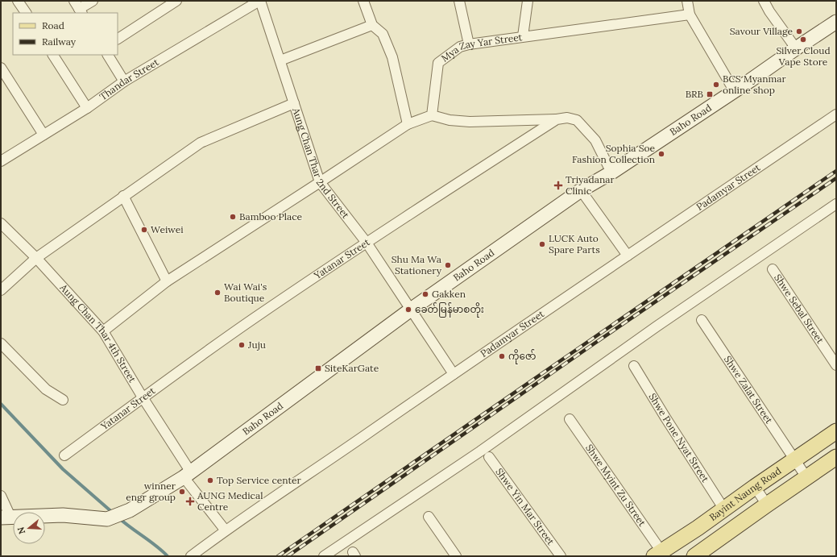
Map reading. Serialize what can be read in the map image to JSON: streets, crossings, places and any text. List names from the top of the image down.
{
  "streets": {
    "main road": ["Baho Road", "Bayint Naung Road"],
    "street": [
      "Mya Zay Yar Street",
      "Thandar Street",
      "Aung Chan Thar 2nd Street",
      "Padamyar Street",
      "Yatanar Street",
      "Shwe Sebal Street",
      "Aung Chan Thar 4th Street",
      "Shwe Zalat Street",
      "Shwe Pone Nyat Street",
      "Shwe Myint Zu Street",
      "Shwe Yin Mar Street"
    ]
  },
  "crossings": [
    ["Thandar Street", "Aung Chan Thar 2nd Street"],
    ["Baho Road", "Aung Chan Thar 2nd Street"],
    ["Baho Road", "Aung Chan Thar 4th Street"],
    ["Aung Chan Thar 2nd Street", "Padamyar Street"],
    ["Aung Chan Thar 2nd Street", "Yatanar Street"],
    ["Padamyar Street", "Aung Chan Thar 4th Street"],
    ["Yatanar Street", "Aung Chan Thar 4th Street"],
    ["Shwe Zalat Street", "Bayint Naung Road"],
    ["Shwe Pone Nyat Street", "Bayint Naung Road"],
    ["Shwe Myint Zu Street", "Bayint Naung Road"]
  ],
  "places": {
    "other": [
      "Savour Village",
      "Silver Cloud Vape Store",
      "BCS Myanmar online shop",
      "Sophia Soe Fashion Collection",
      "Bamboo Place",
      "Weiwei",
      "LUCK Auto Spare Parts",
      "Shu Ma Wa Stationery",
      "Wai Wai's Boutique",
      "Gakken",
      "ခေတ်မြန်မာစတိုး",
      "Juju",
      "ကိုဇော်",
      "Top Service center",
      "winner engr group"
    ],
    "transit": ["BRB", "SiteKarGate"],
    "health": ["Triyadanar Clinic", "AUNG Medical Centre"]
  },
  "legend": ["Road", "Railway"],
  "north": "left"
}
